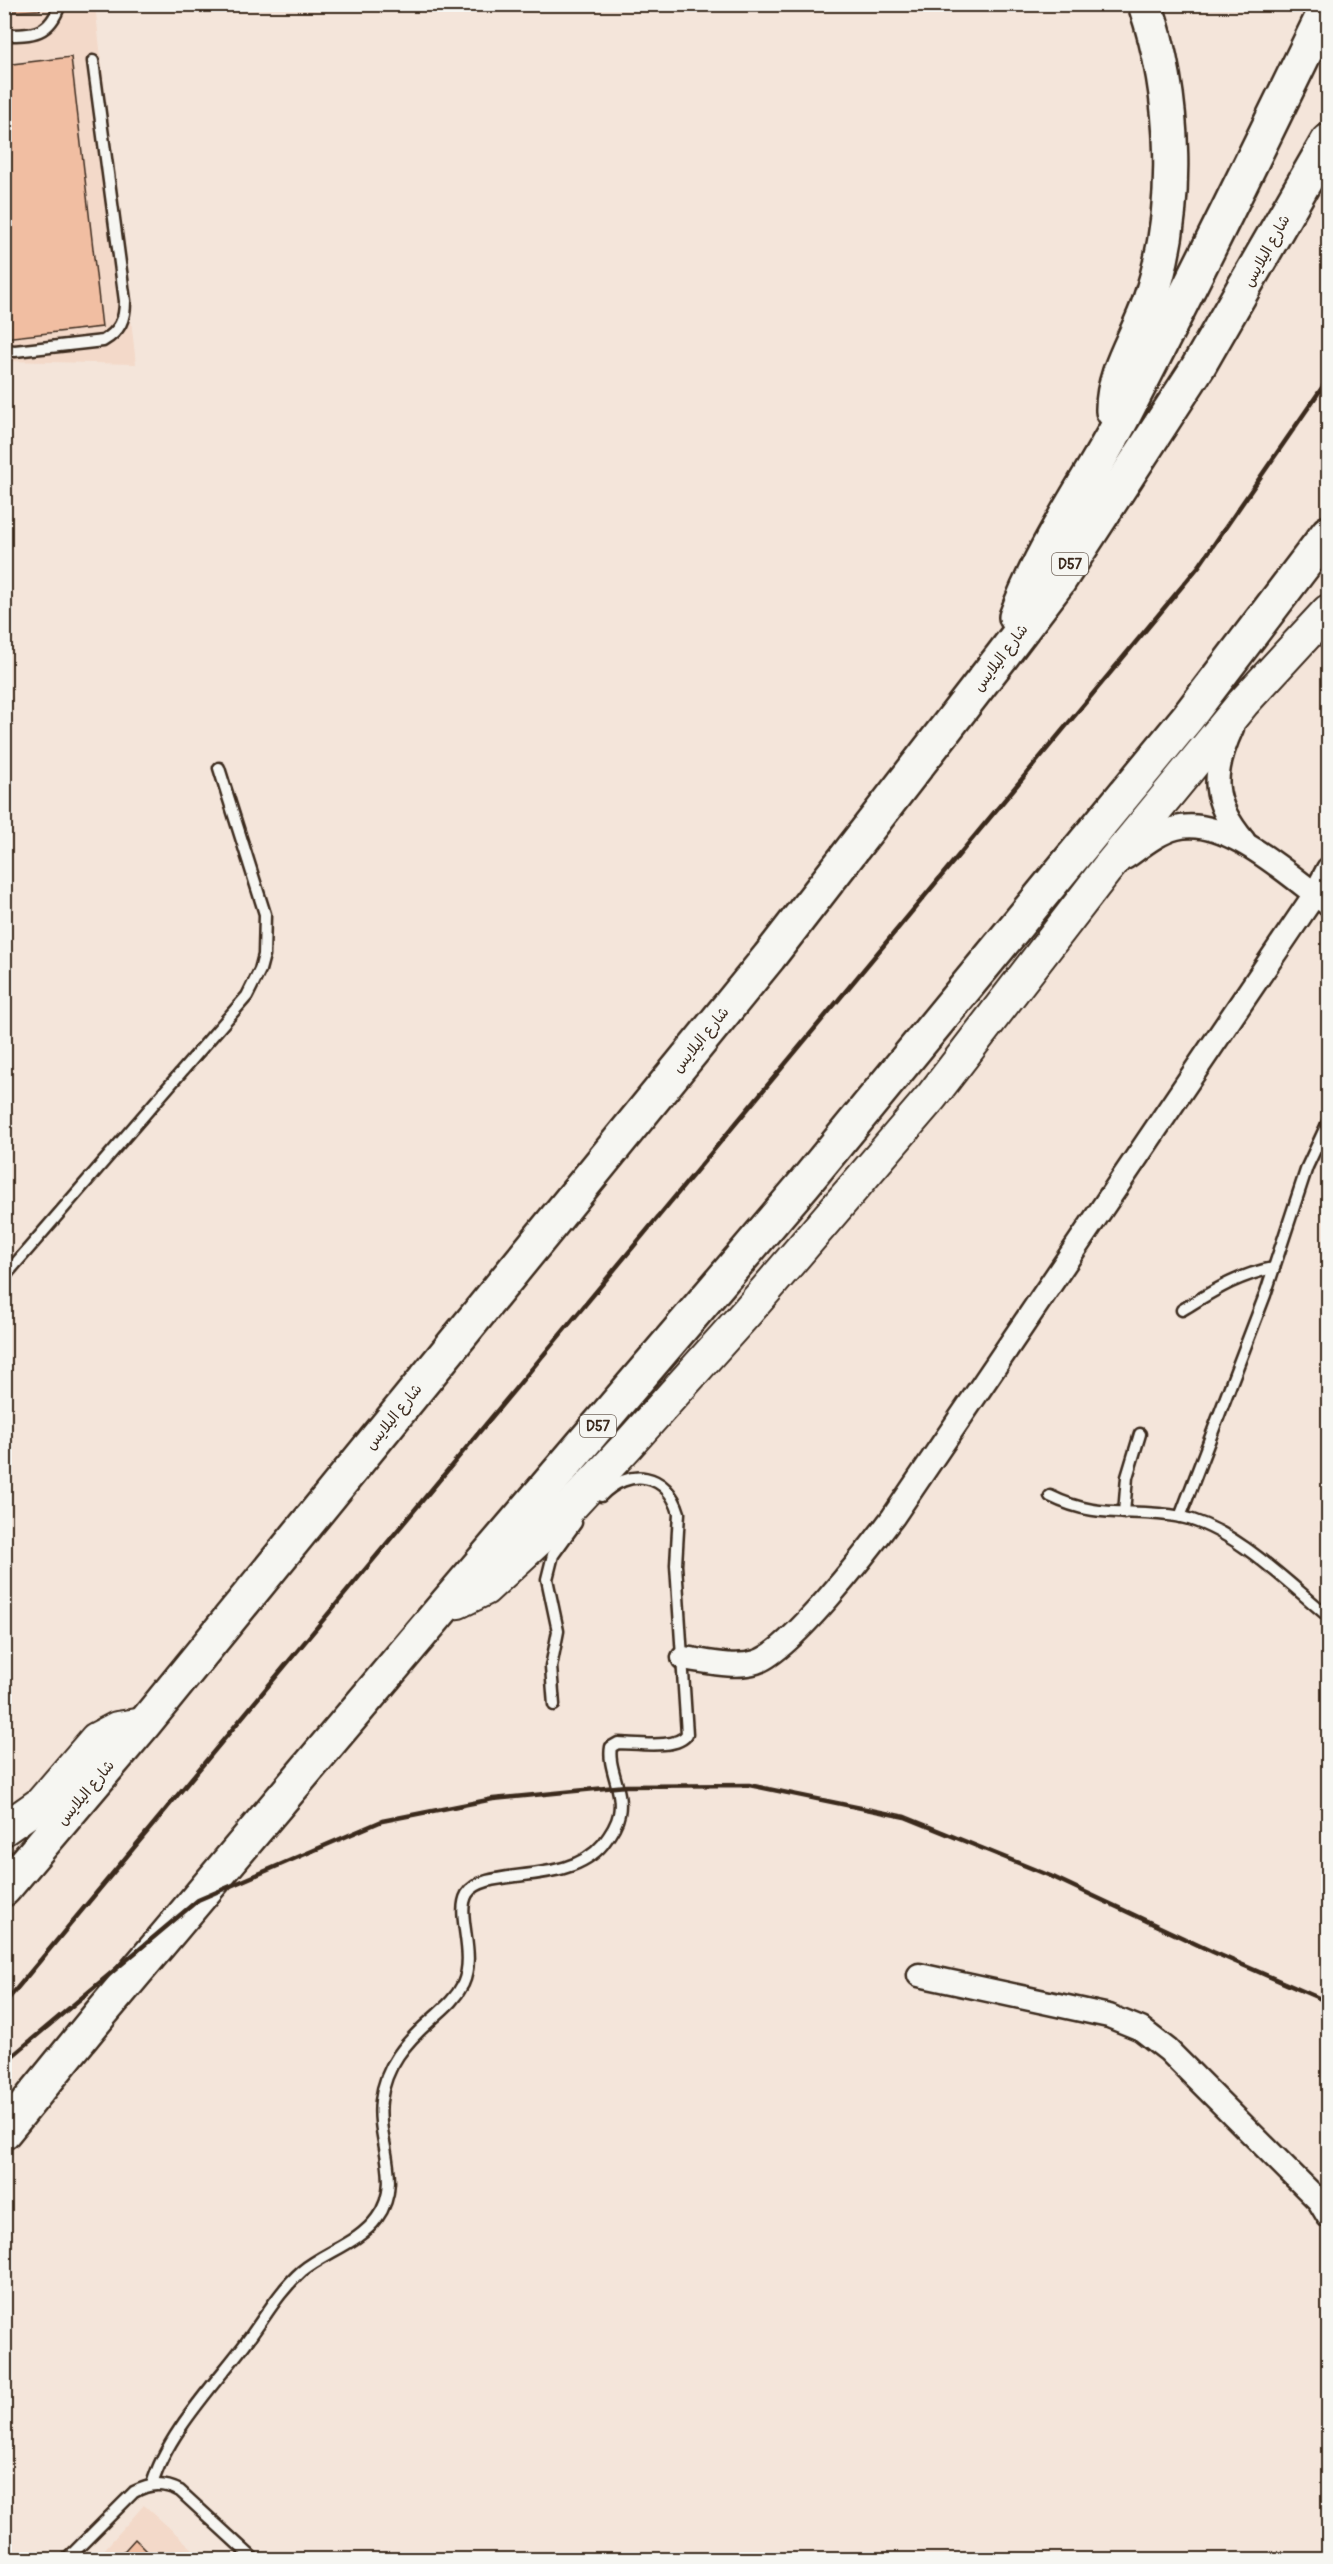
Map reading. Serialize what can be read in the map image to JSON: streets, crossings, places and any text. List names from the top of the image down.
{
  "streets": {
    "highway": ["شارع اليلايس", "D57"]
  }
}
